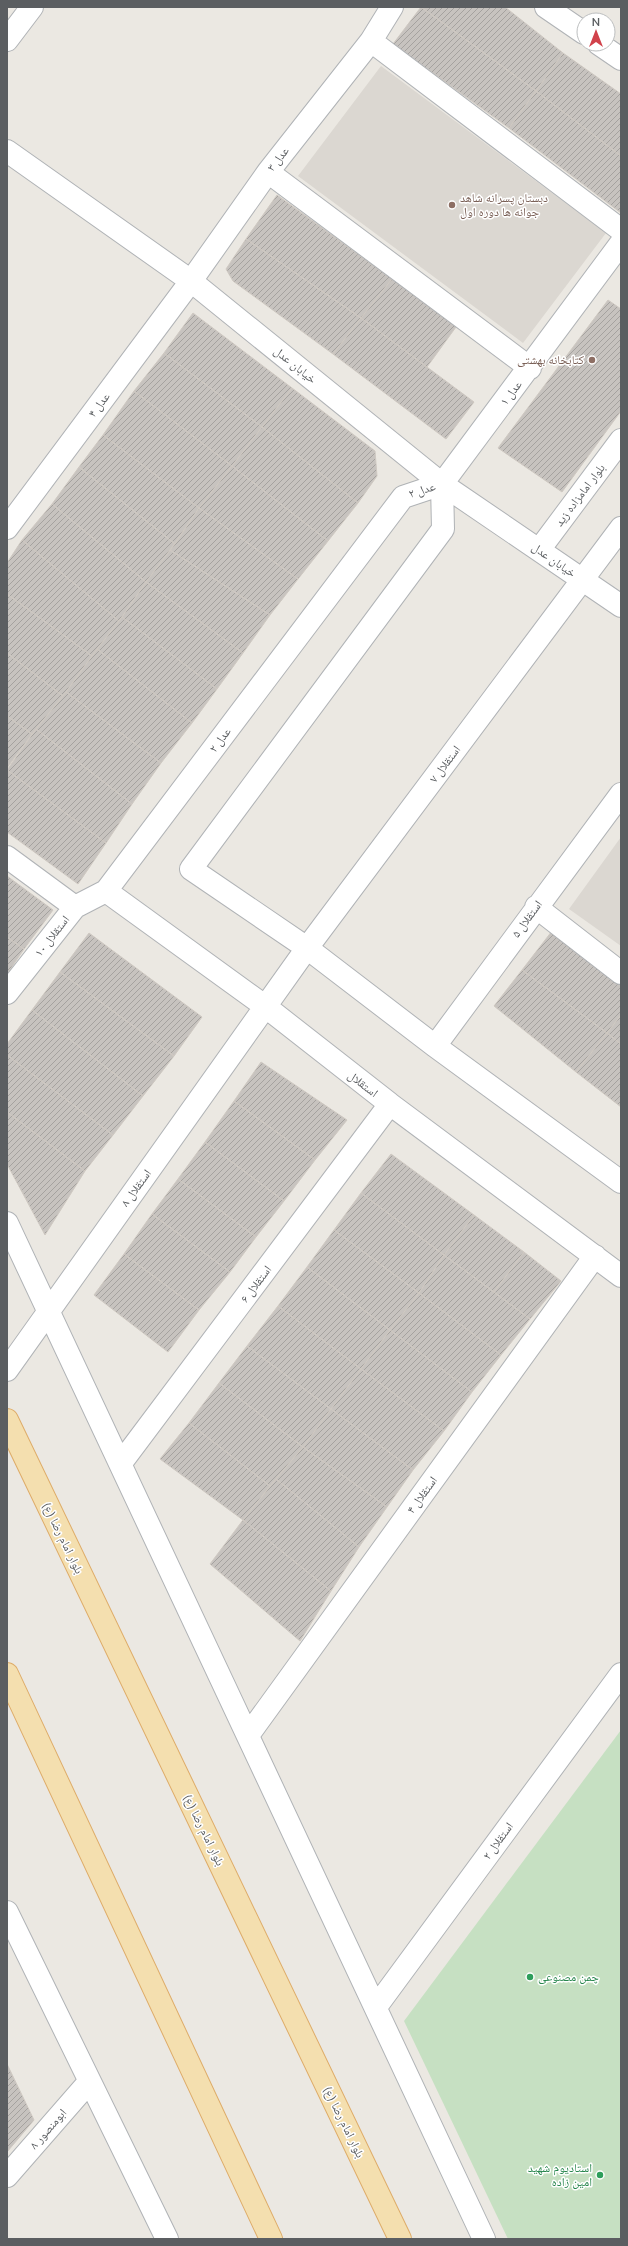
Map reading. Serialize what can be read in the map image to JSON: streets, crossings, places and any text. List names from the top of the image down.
{
  "streets": {
    "main road": ["بلوار امام رضا (ع)"],
    "street": [
      "عدل ۳",
      "خیابان عدل",
      "عدل ۱",
      "عدل ۴",
      "عدل ۲",
      "بلوار امامزاده زید",
      "استقلال ۷",
      "استقلال ۵",
      "استقلال ۱۰",
      "استقلال",
      "استقلال ۸",
      "استقلال ۶",
      "استقلال ۴",
      "استقلال ۲",
      "ابومنصور ۸"
    ]
  },
  "crossings": [
    ["عدل ۳", "خیابان عدل"],
    ["عدل ۳", "عدل ۴"],
    ["خیابان عدل", "عدل ۱"],
    ["خیابان عدل", "عدل ۴"],
    ["خیابان عدل", "عدل ۲"],
    ["خیابان عدل", "بلوار امامزاده زید"],
    ["خیابان عدل", "استقلال ۷"],
    ["عدل ۱", "عدل ۲"],
    ["عدل ۲", "استقلال ۷"],
    ["عدل ۲", "استقلال ۱۰"],
    ["عدل ۲", "استقلال"],
    ["استقلال ۷", "استقلال"],
    ["استقلال ۷", "استقلال ۸"],
    ["استقلال ۱۰", "استقلال"],
    ["استقلال", "استقلال ۸"],
    ["استقلال", "استقلال ۶"],
    ["استقلال", "استقلال ۴"]
  ],
  "places": [
    "دبستان پسرانه شاهد جوانه ها دوره اول",
    "کتابخانه بهشتی",
    "چمن مصنوعی",
    "استادیوم شهید امین زاده"
  ],
  "north": "top"
}
